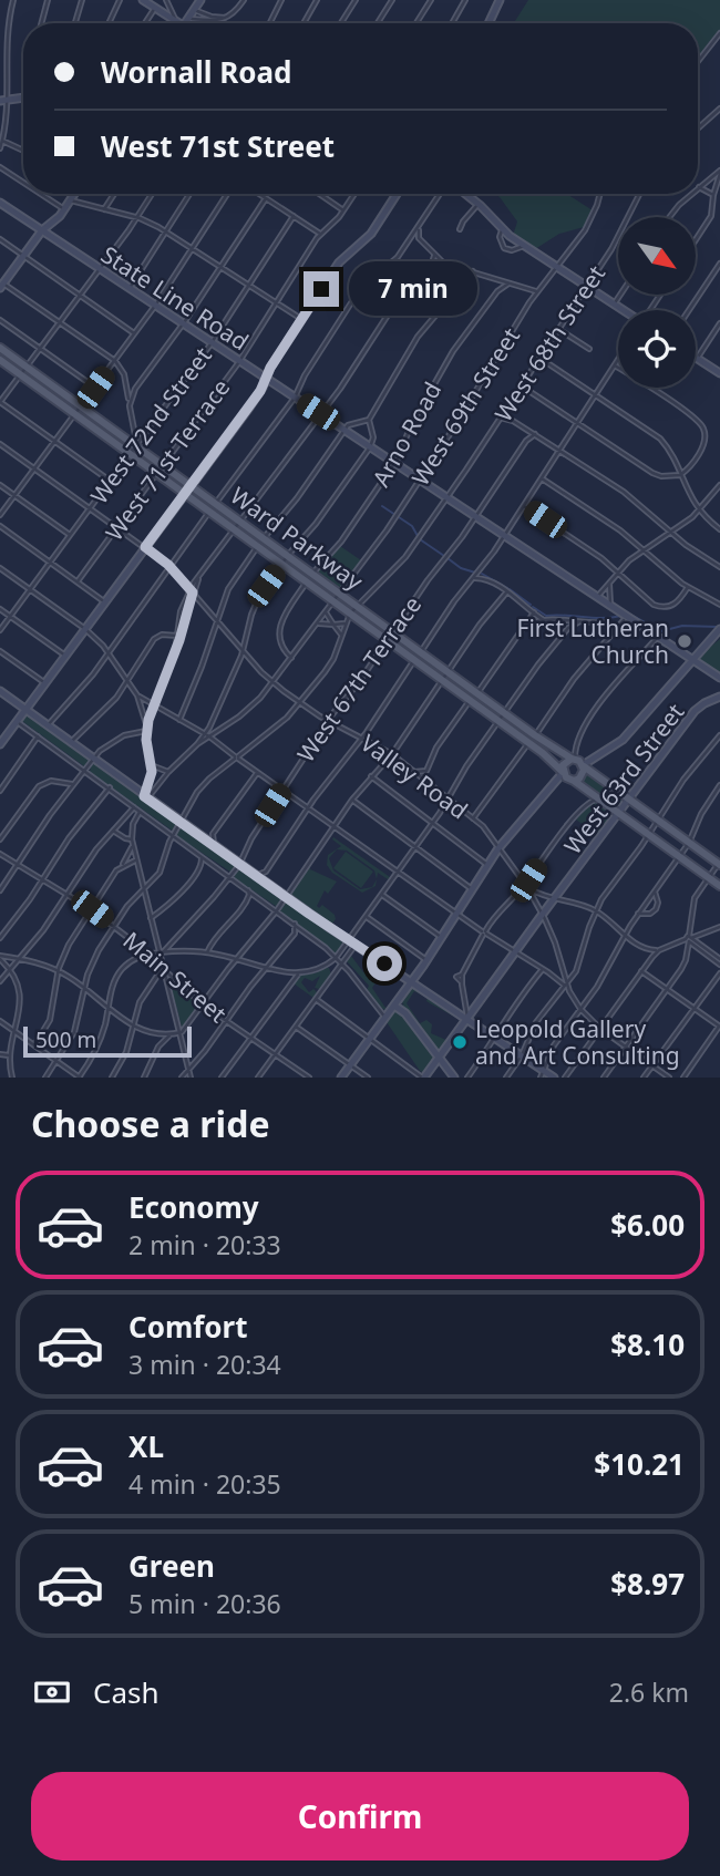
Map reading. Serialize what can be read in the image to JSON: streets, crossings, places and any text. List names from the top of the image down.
{
  "streets": {
    "main road": ["State Line Road", "Ward Parkway", "West 63rd Street"],
    "street": [
      "West 68th Street",
      "West 69th Street",
      "West 72nd Street",
      "Arno Road",
      "West 71st Terrace",
      "West 67th Terrace",
      "Valley Road",
      "Main Street"
    ]
  },
  "crossings": [
    ["State Line Road", "West 68th Street"],
    ["State Line Road", "West 69th Street"],
    ["State Line Road", "West 72nd Street"],
    ["State Line Road", "Arno Road"],
    ["State Line Road", "West 71st Terrace"],
    ["State Line Road", "West 67th Terrace"],
    ["West 68th Street", "Ward Parkway"],
    ["West 68th Street", "Valley Road"],
    ["West 68th Street", "Main Street"],
    ["West 69th Street", "Ward Parkway"],
    ["West 69th Street", "Valley Road"],
    ["West 72nd Street", "Ward Parkway"],
    ["West 72nd Street", "Valley Road"],
    ["Arno Road", "Ward Parkway"],
    ["West 71st Terrace", "Ward Parkway"],
    ["West 71st Terrace", "Valley Road"],
    ["Ward Parkway", "West 67th Terrace"],
    ["West 67th Terrace", "Valley Road"],
    ["Valley Road", "West 63rd Street"]
  ],
  "places": ["First Lutheran Church", "Leopold Gallery and Art Consulting"],
  "scale_bar": "500 m",
  "north": "bottom right",
  "page": {
    "banner": ["Wornall Road", "West 71st Street"],
    "bubble": "7 min",
    "scale": "500 m",
    "heading": "Choose a ride",
    "list": [
      {
        "name": "Economy",
        "note": "2 min · 20:33",
        "value": "$6.00"
      },
      {
        "name": "Comfort",
        "note": "3 min · 20:34",
        "value": "$8.10"
      },
      {
        "name": "XL",
        "note": "4 min · 20:35",
        "value": "$10.21"
      },
      {
        "name": "Green",
        "note": "5 min · 20:36",
        "value": "$8.97"
      }
    ],
    "pay": ["Cash", "2.6 km"],
    "buttons": "Confirm"
  }
}
